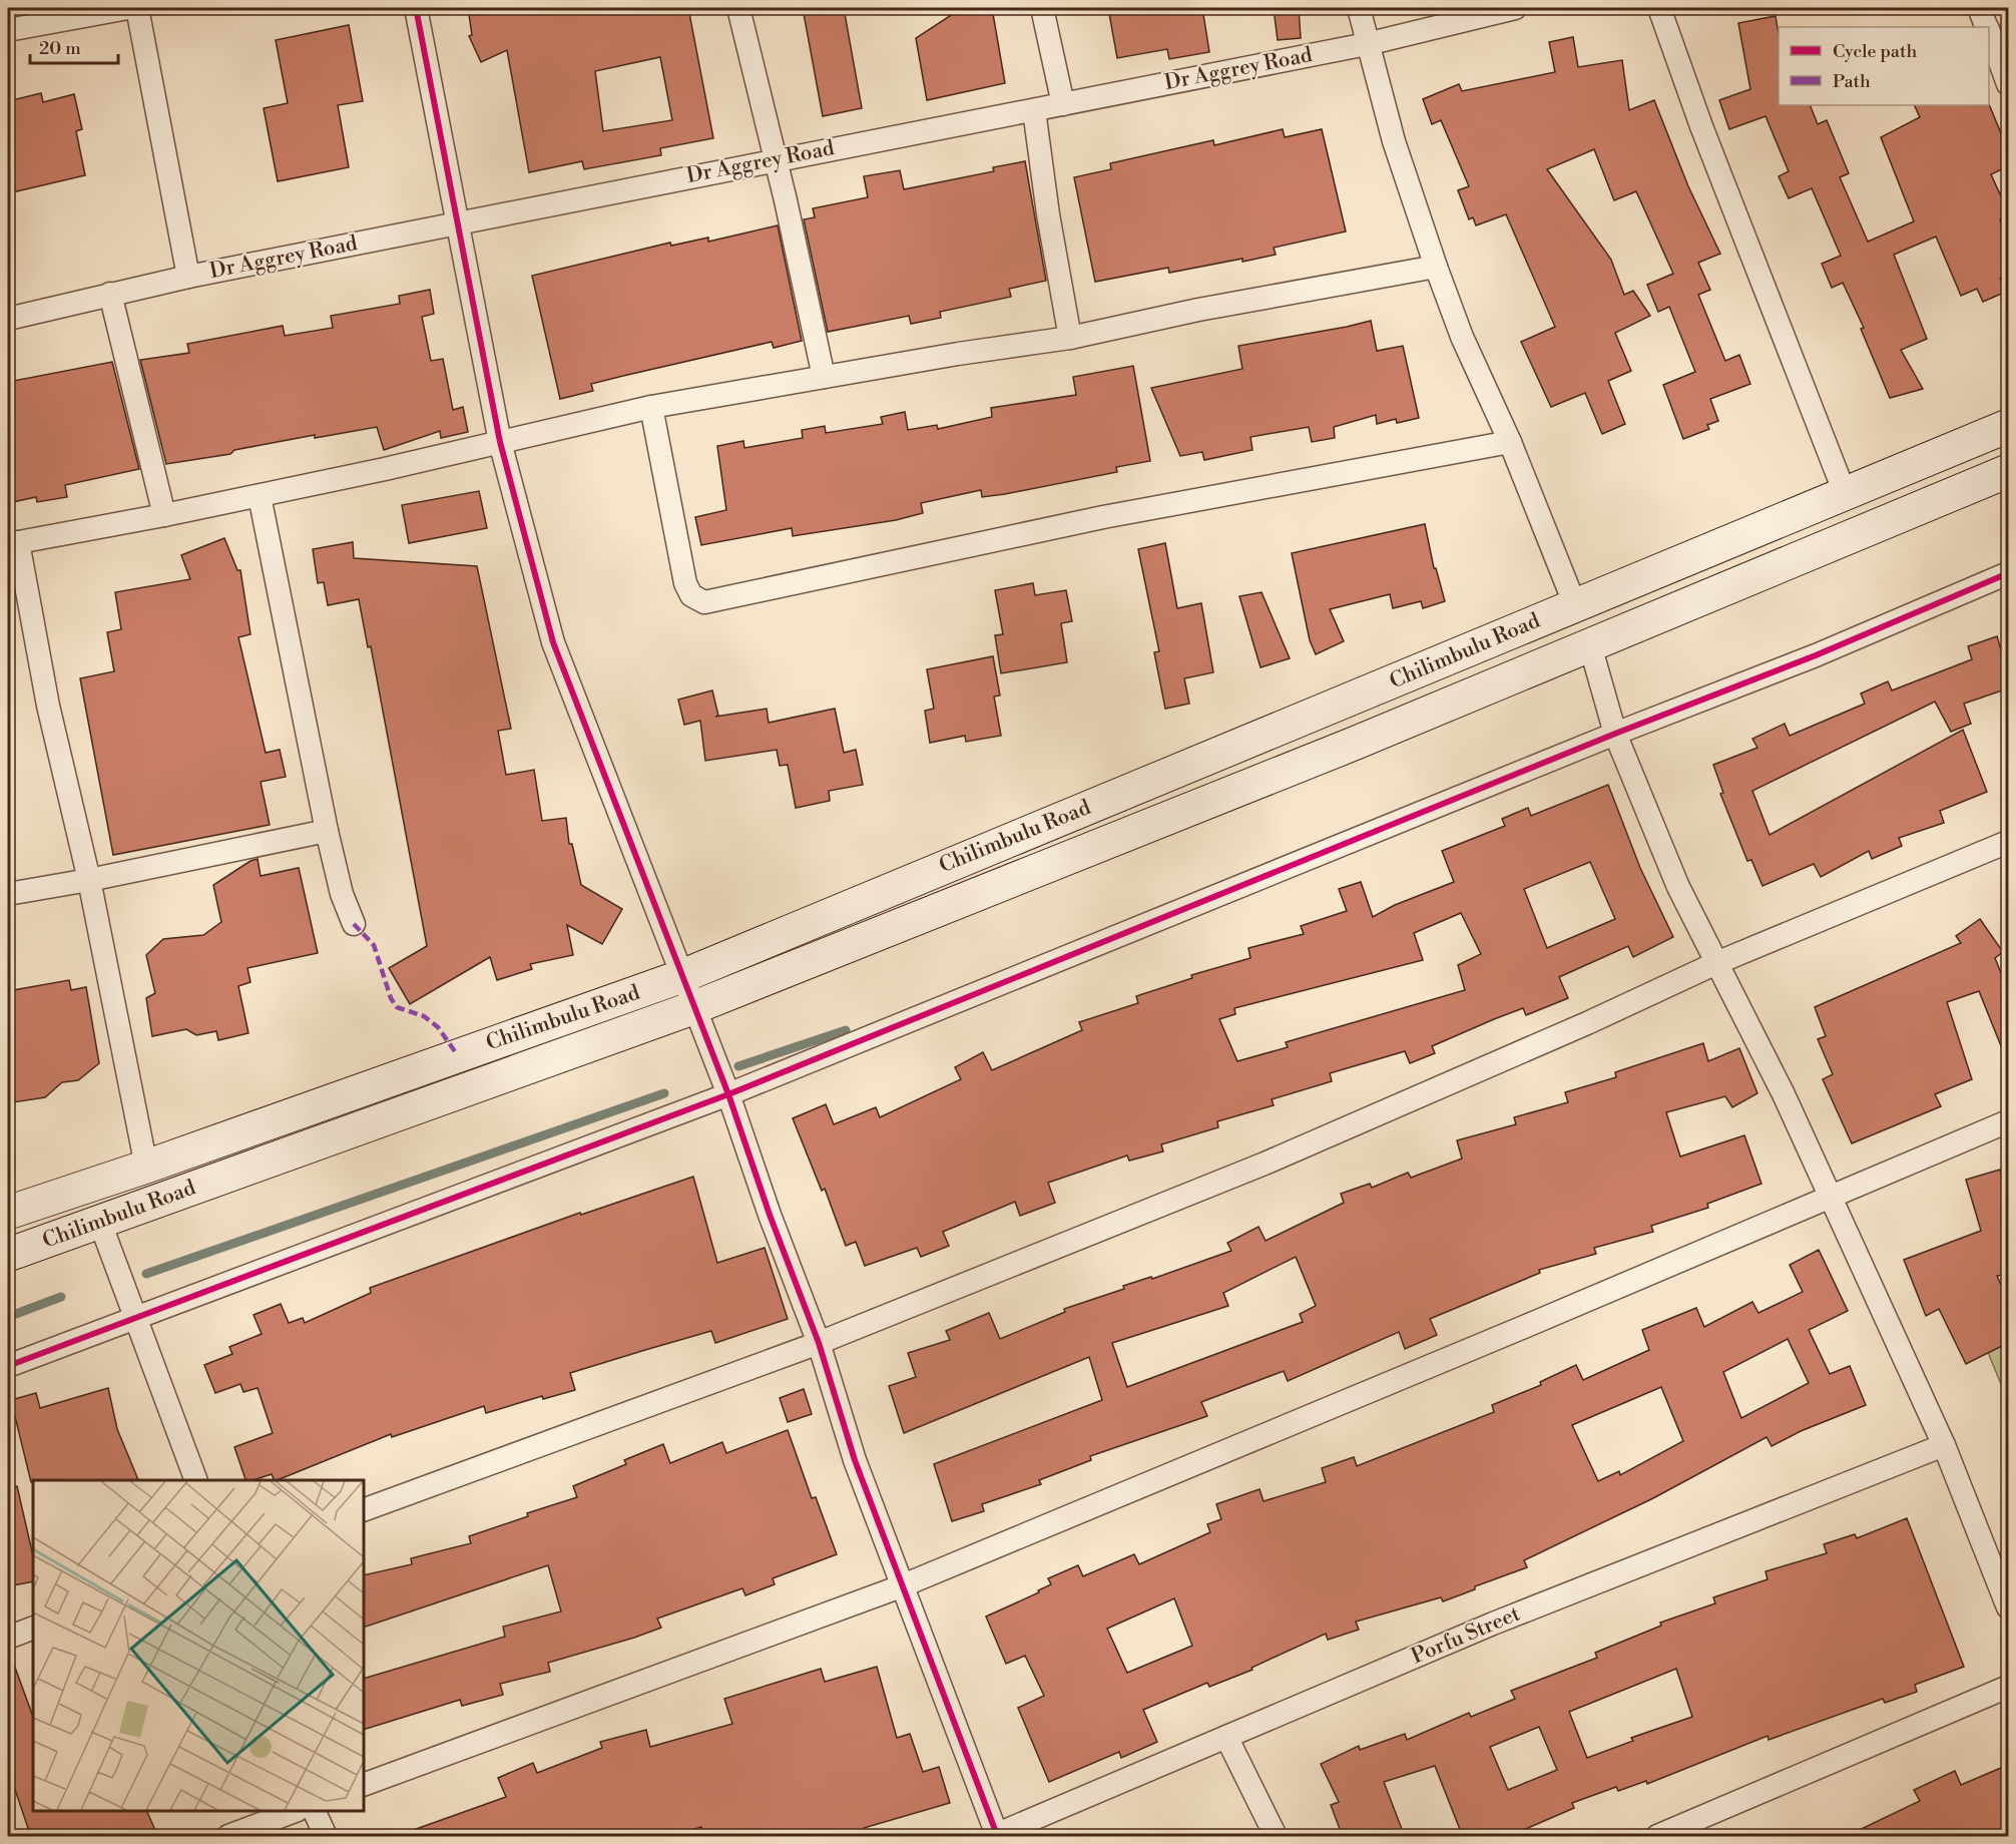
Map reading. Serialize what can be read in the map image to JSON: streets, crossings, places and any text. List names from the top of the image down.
{
  "streets": {
    "main road": ["Chilimbulu Road"],
    "street": ["Dr Aggrey Road", "Porfu Street"]
  },
  "legend": ["Cycle path", "Path"],
  "scale_bar": "20 m"
}
